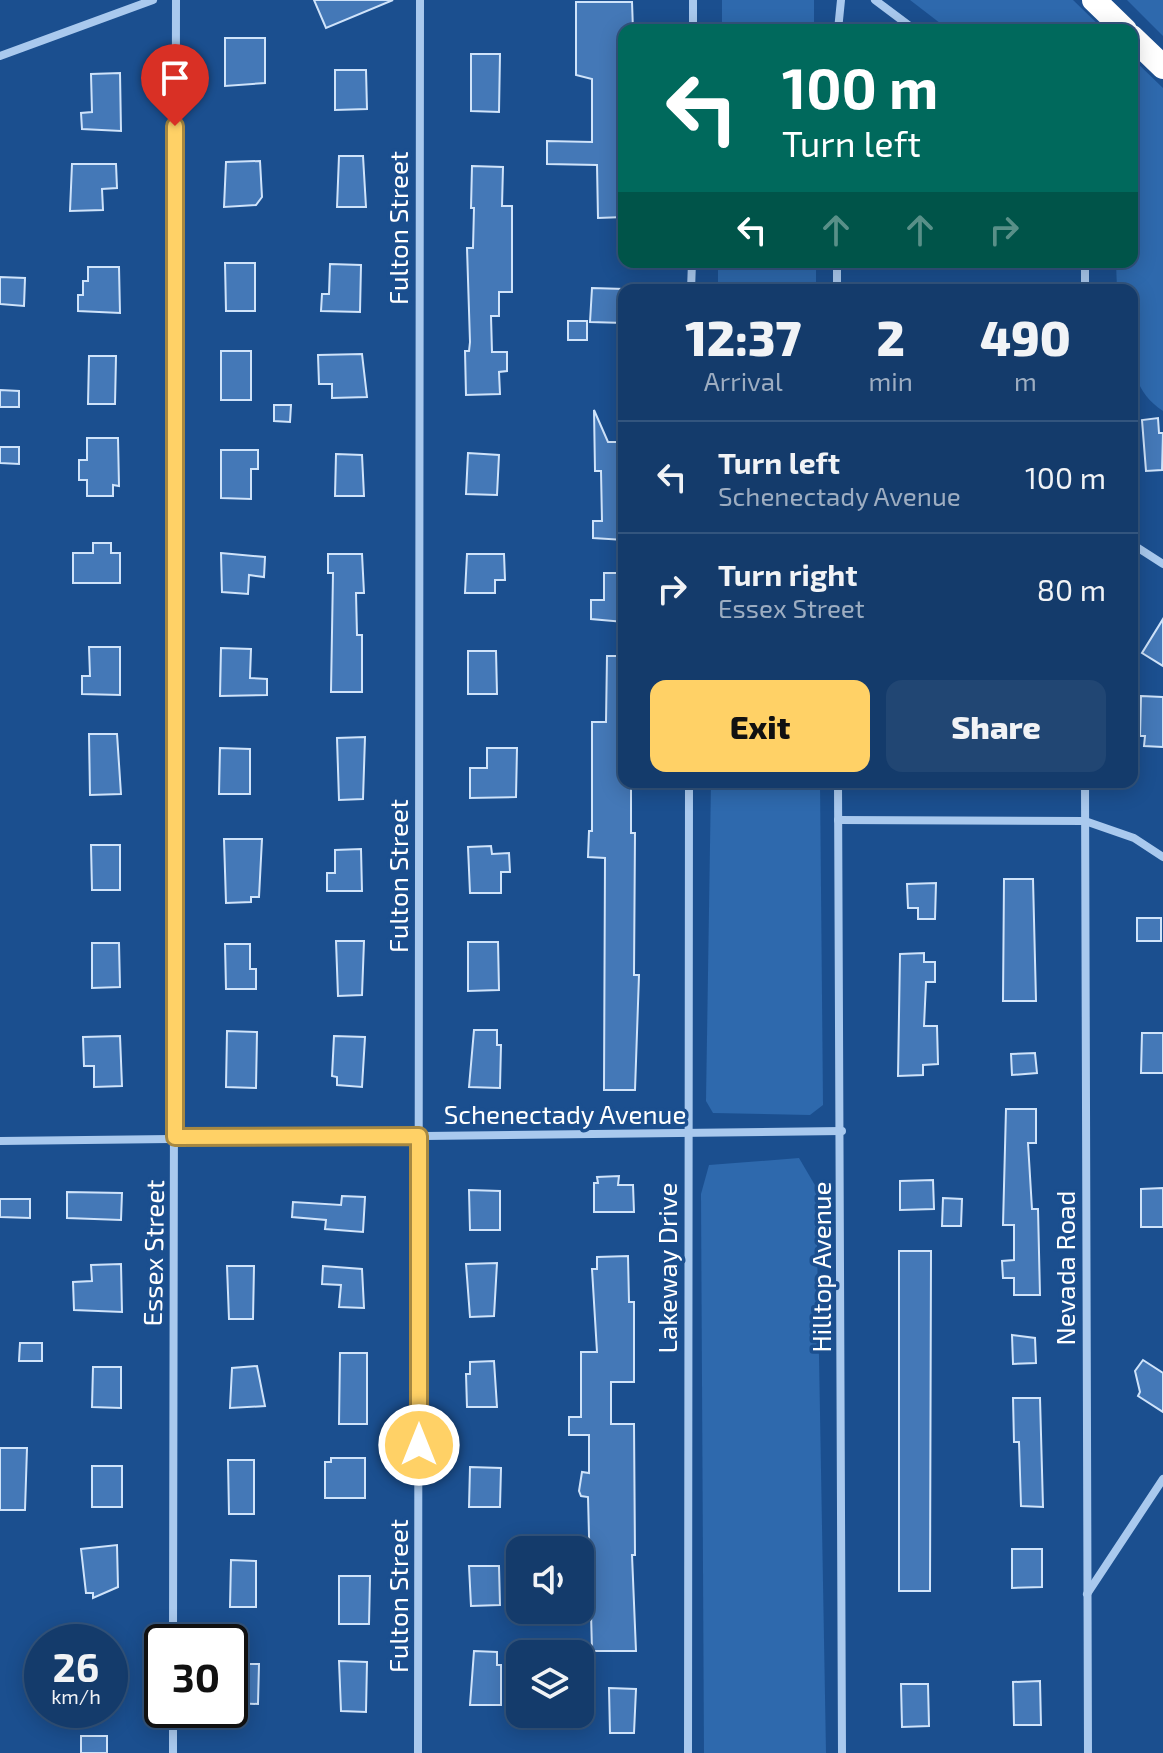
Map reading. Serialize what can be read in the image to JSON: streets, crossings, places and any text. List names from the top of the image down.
{
  "streets": {
    "street": [
      "Fulton Street",
      "Schenectady Avenue",
      "Essex Street",
      "Hilltop Avenue",
      "Lakeway Drive",
      "Nevada Road"
    ]
  },
  "crossings": [
    ["Fulton Street", "Schenectady Avenue"],
    ["Schenectady Avenue", "Essex Street"],
    ["Schenectady Avenue", "Hilltop Avenue"],
    ["Schenectady Avenue", "Lakeway Drive"]
  ],
  "page": {
    "turn": ["100 m", "Turn left"],
    "eta": [
      "12:37",
      "Arrival",
      "2",
      "min",
      "490",
      "m"
    ],
    "list": [
      {
        "name": "Turn left",
        "note": "Schenectady Avenue",
        "value": "100 m"
      },
      {
        "name": "Turn right",
        "note": "Essex Street",
        "value": "80 m"
      }
    ],
    "buttons": ["Exit", "Share"],
    "speed": "26 km/h",
    "limit": "30"
  }
}
